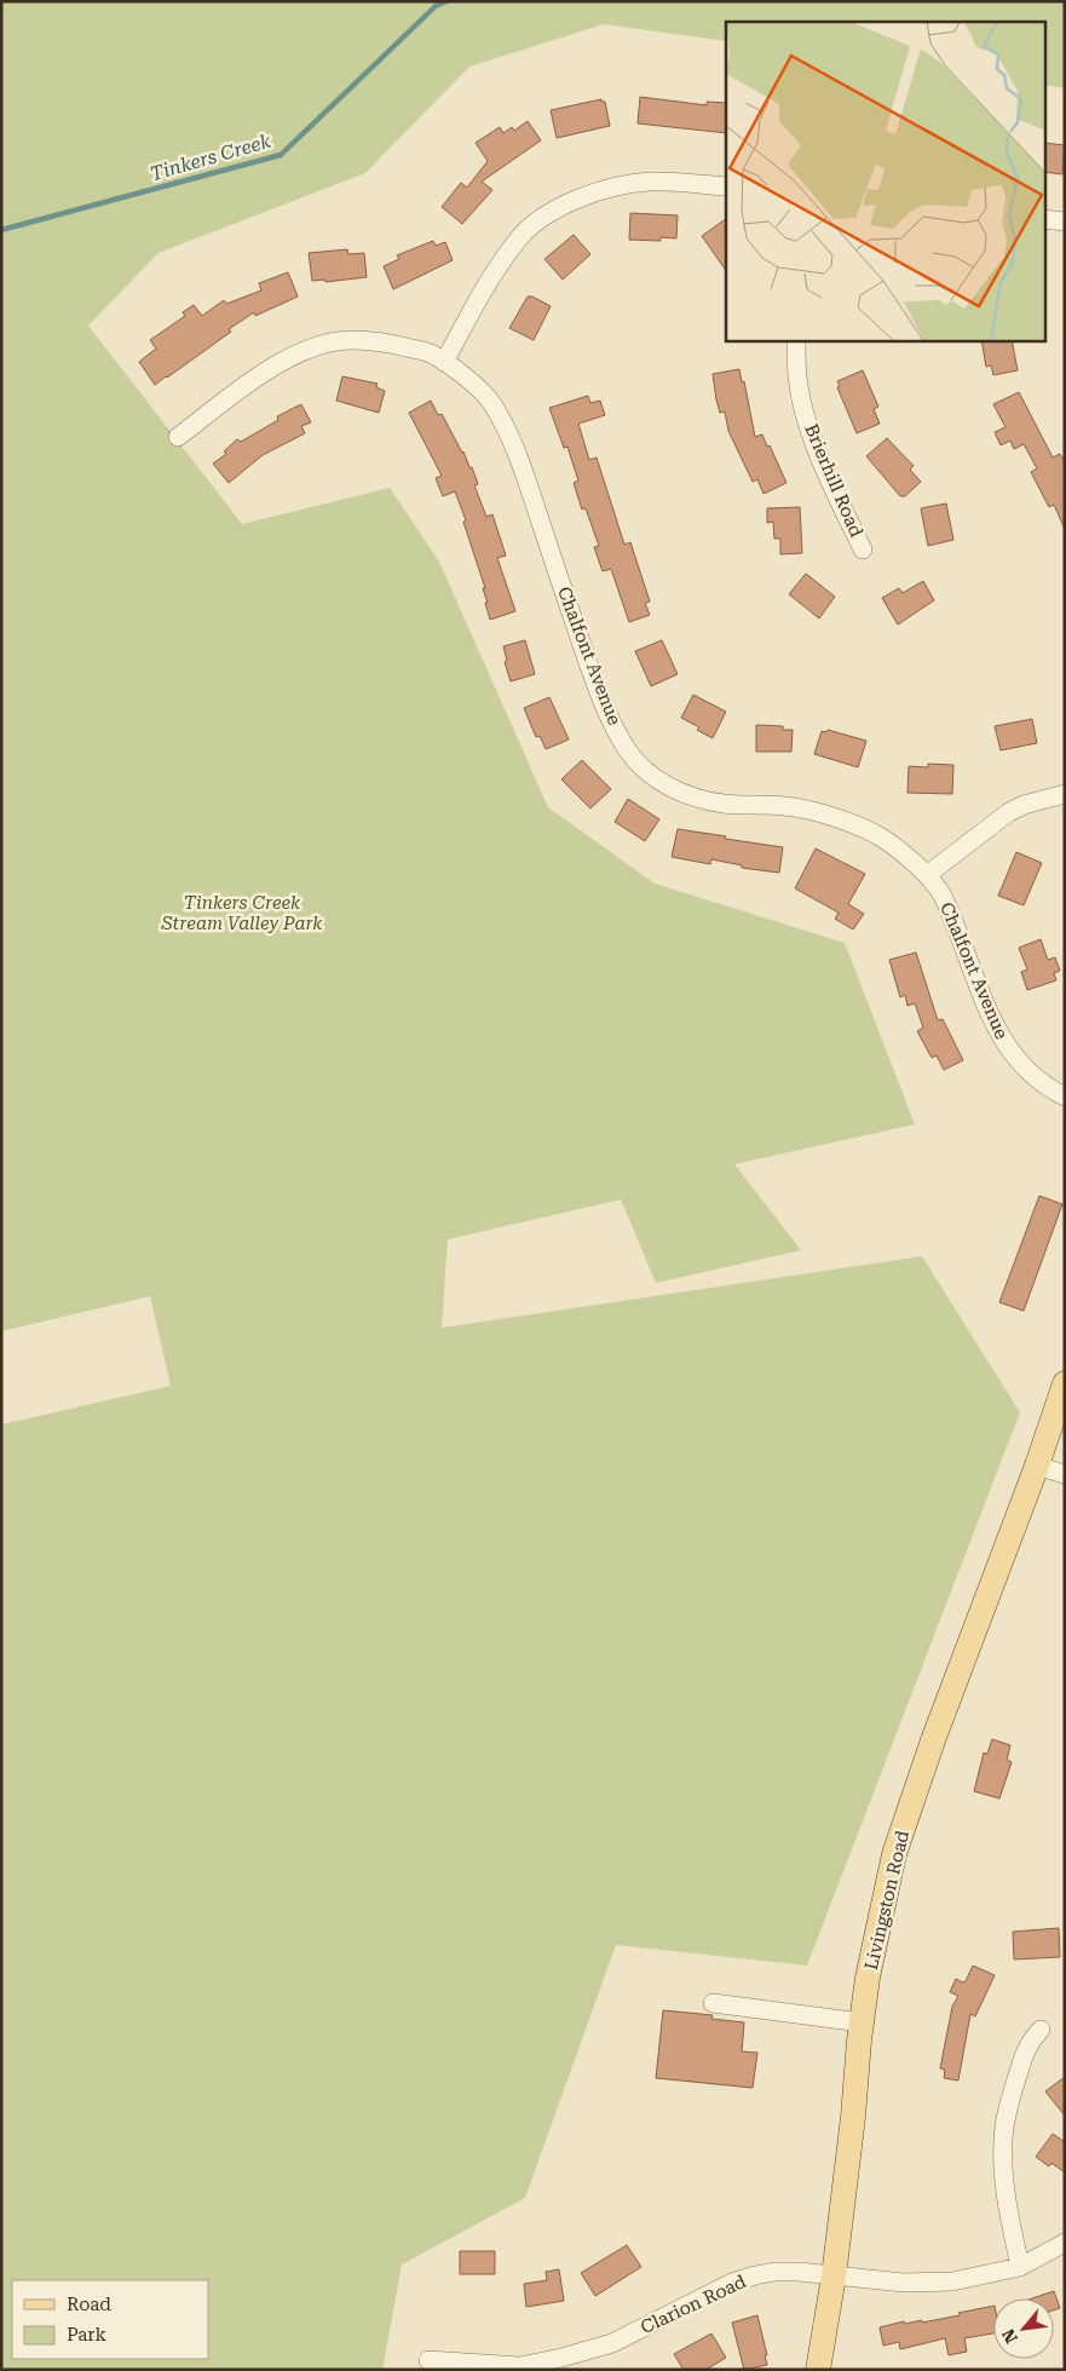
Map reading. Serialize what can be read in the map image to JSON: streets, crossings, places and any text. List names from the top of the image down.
{
  "streets": {
    "main road": ["Livingston Road"],
    "street": ["Brierhill Road", "Chalfont Avenue", "Clarion Road"]
  },
  "crossings": [
    ["Livingston Road", "Clarion Road"]
  ],
  "water": ["Tinkers Creek"],
  "parks": ["Tinkers Creek Stream Valley Park"],
  "legend": ["Road", "Park"],
  "north": "bottom left"
}
